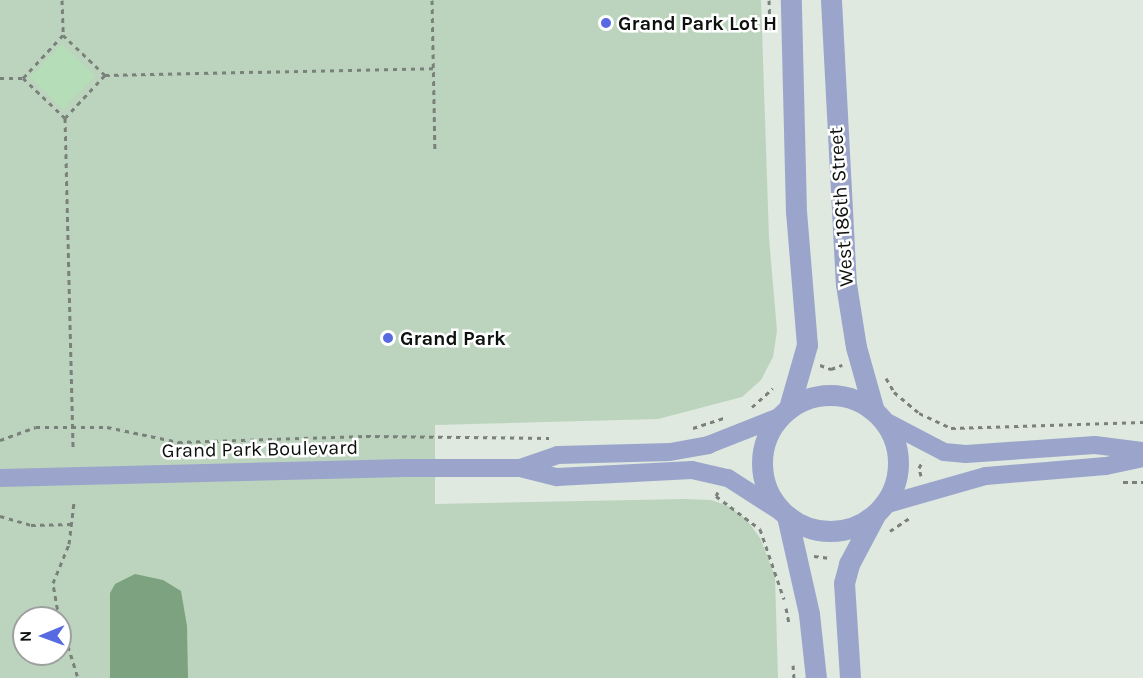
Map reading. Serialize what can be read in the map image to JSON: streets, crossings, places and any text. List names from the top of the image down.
{
  "streets": {
    "street": ["West 186th Street", "Grand Park Boulevard"]
  },
  "crossings": [
    ["West 186th Street", "Grand Park Boulevard"]
  ],
  "places": ["Grand Park Lot H", "Grand Park"],
  "north": "left"
}
